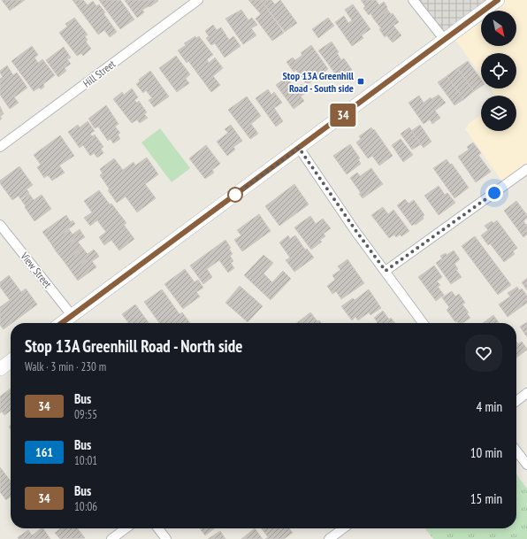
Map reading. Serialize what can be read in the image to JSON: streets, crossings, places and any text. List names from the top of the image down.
{
  "streets": {
    "street": ["Hill Street", "View Street"]
  },
  "places": {
    "transit": ["Stop 13A Greenhill Road - South side"]
  },
  "lines": ["bus line 34"],
  "north": "bottom right",
  "page": {
    "on_map": "34",
    "heading": ["Stop 13A Greenhill Road - North side", "Walk · 3 min · 230 m"],
    "list": [
      {
        "mark": "34",
        "name": "Bus",
        "note": "09:55",
        "value": "4 min"
      },
      {
        "mark": "161",
        "name": "Bus",
        "note": "10:01",
        "value": "10 min"
      },
      {
        "mark": "34",
        "name": "Bus",
        "note": "10:06",
        "value": "15 min"
      }
    ]
  }
}
